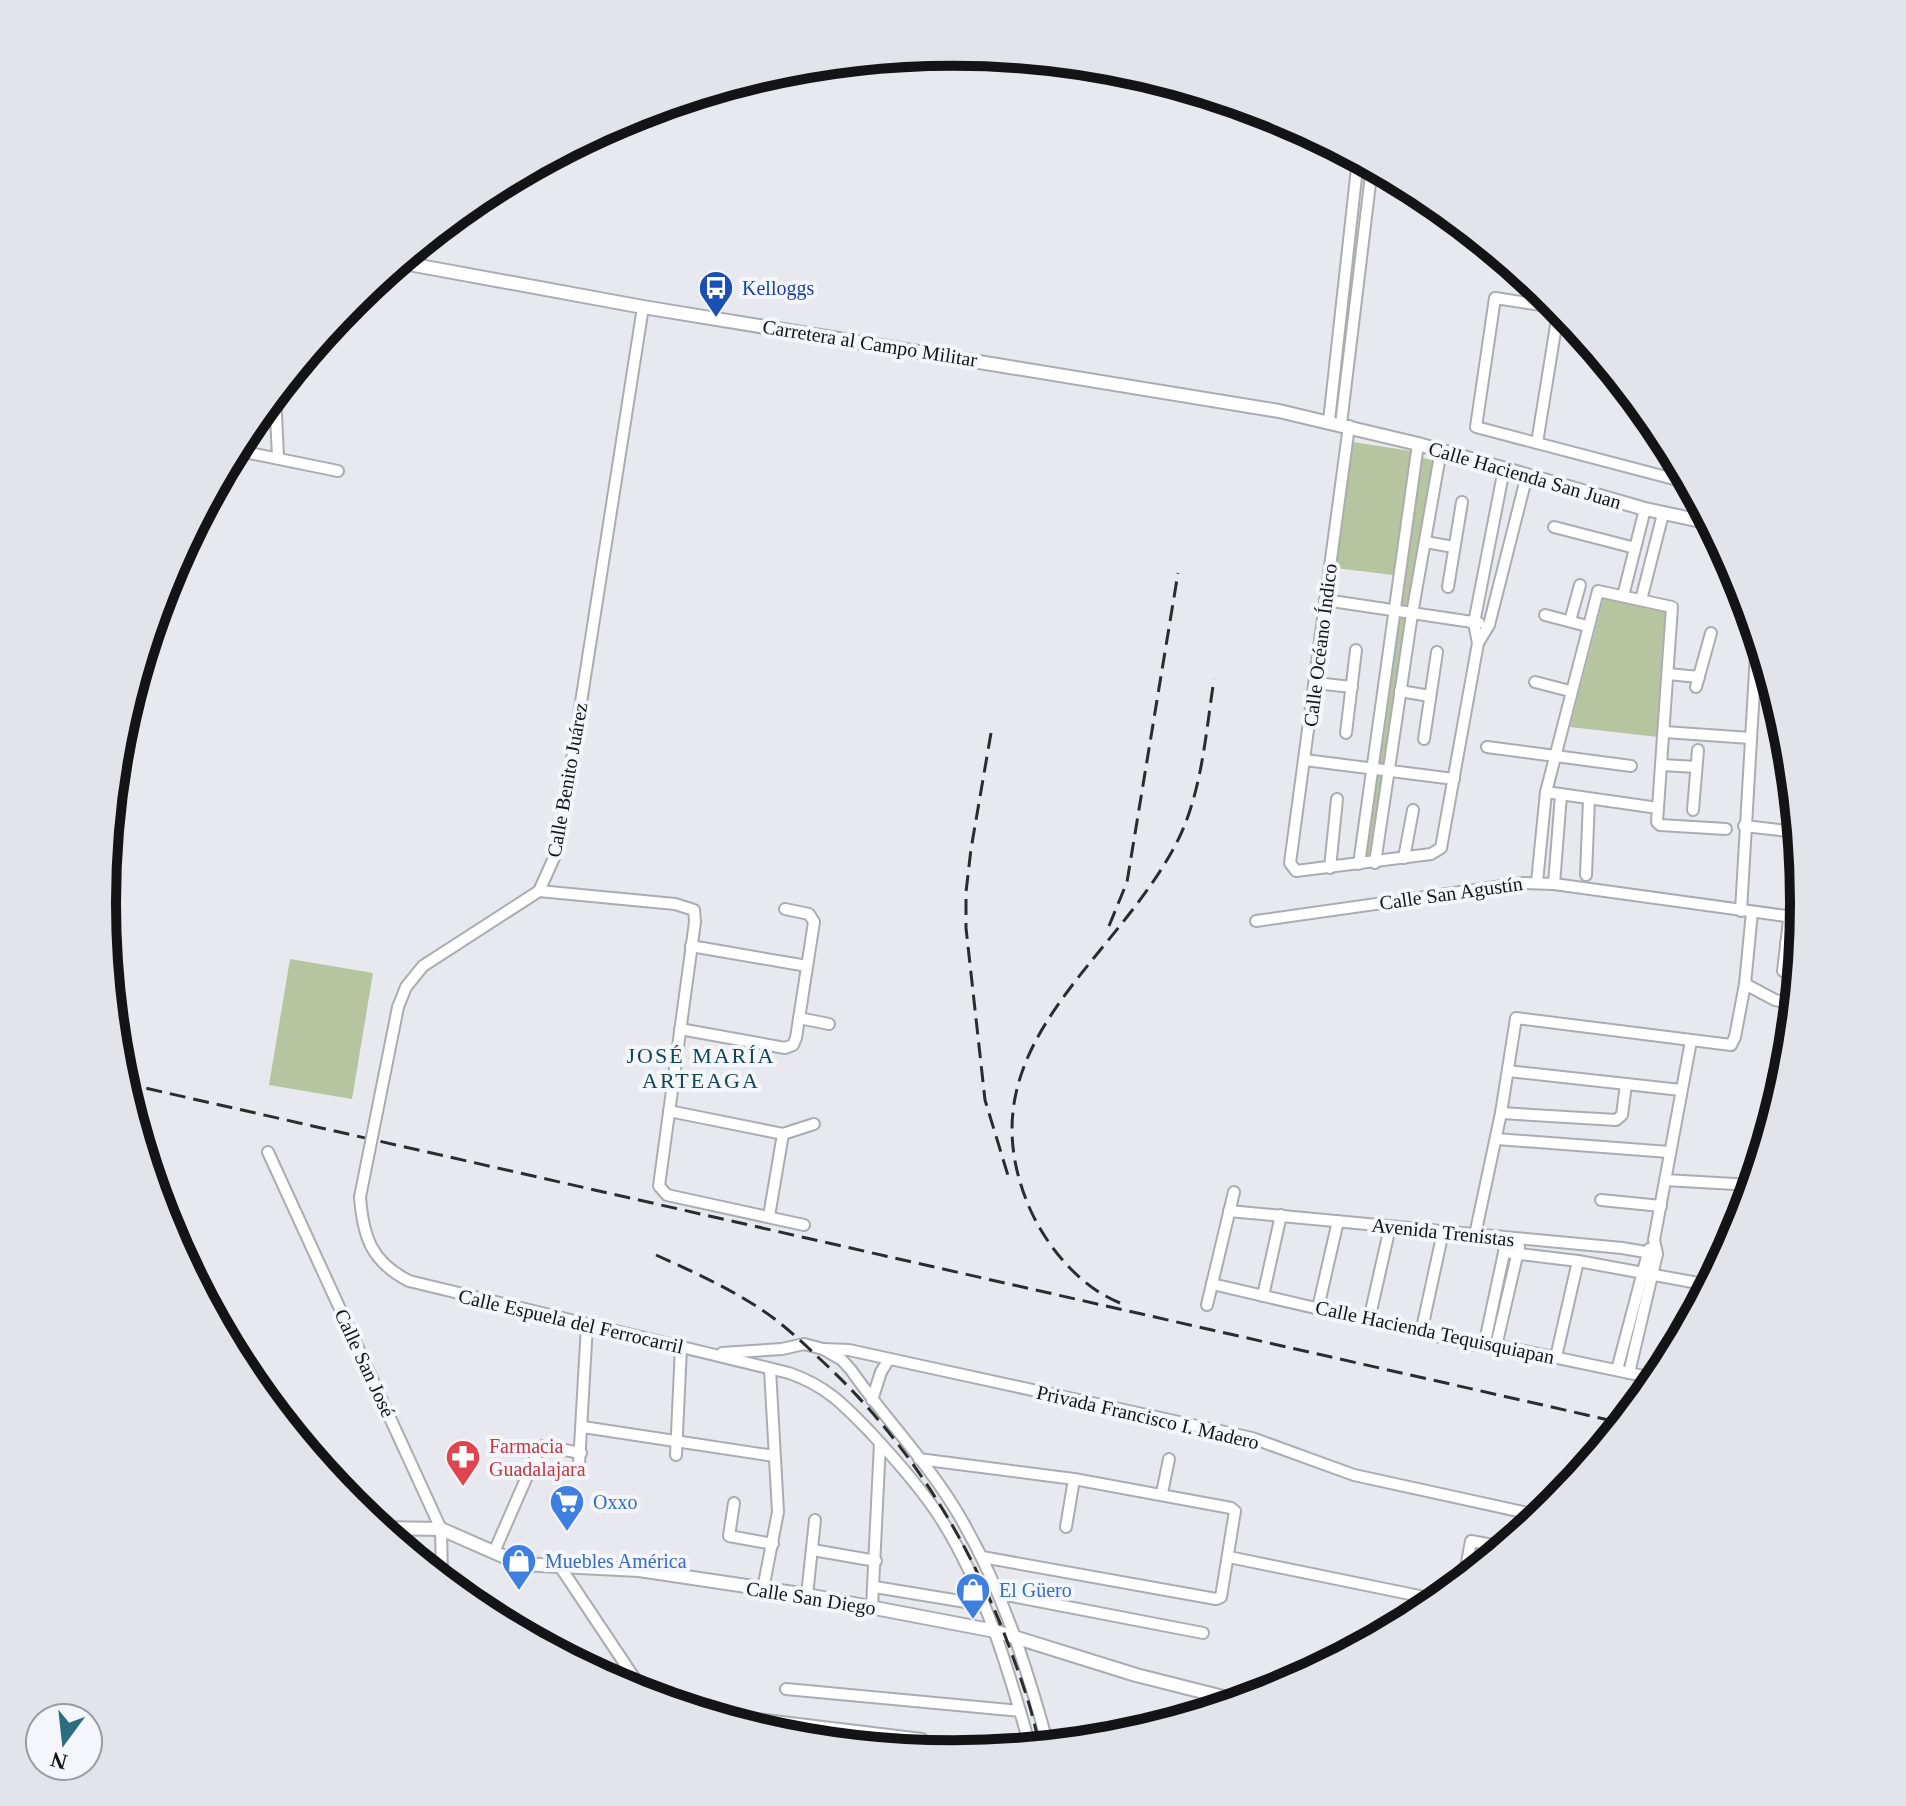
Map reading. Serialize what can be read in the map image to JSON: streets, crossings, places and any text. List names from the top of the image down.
{
  "streets": {
    "main road": ["Carretera al Campo Militar", "Calle Hacienda San Juan", "Calle San Diego"],
    "street": [
      "Calle Océano Índico",
      "Calle Benito Juárez",
      "Calle San Agustín",
      "Avenida Trenistas",
      "Calle Espuela del Ferrocarril",
      "Calle Hacienda Tequisquiapan",
      "Calle San José",
      "Privada Francisco I. Madero"
    ]
  },
  "crossings": [
    ["Carretera al Campo Militar", "Calle Hacienda San Juan"],
    ["Carretera al Campo Militar", "Calle Océano Índico"],
    ["Carretera al Campo Militar", "Calle Benito Juárez"],
    ["Calle Hacienda San Juan", "Calle Océano Índico"],
    ["Calle Benito Juárez", "Calle Espuela del Ferrocarril"],
    ["Calle Espuela del Ferrocarril", "Privada Francisco I. Madero"],
    ["Calle Espuela del Ferrocarril", "Calle San Diego"],
    ["Calle San José", "Calle San Diego"]
  ],
  "districts": ["JOSÉ MARÍA ARTEAGA"],
  "places": {
    "bus stop": ["Kelloggs"],
    "pharmacy": ["Farmacia Guadalajara"],
    "supermarket": ["Oxxo"],
    "shop": ["Muebles América", "El Güero"]
  },
  "north": "bottom"
}
